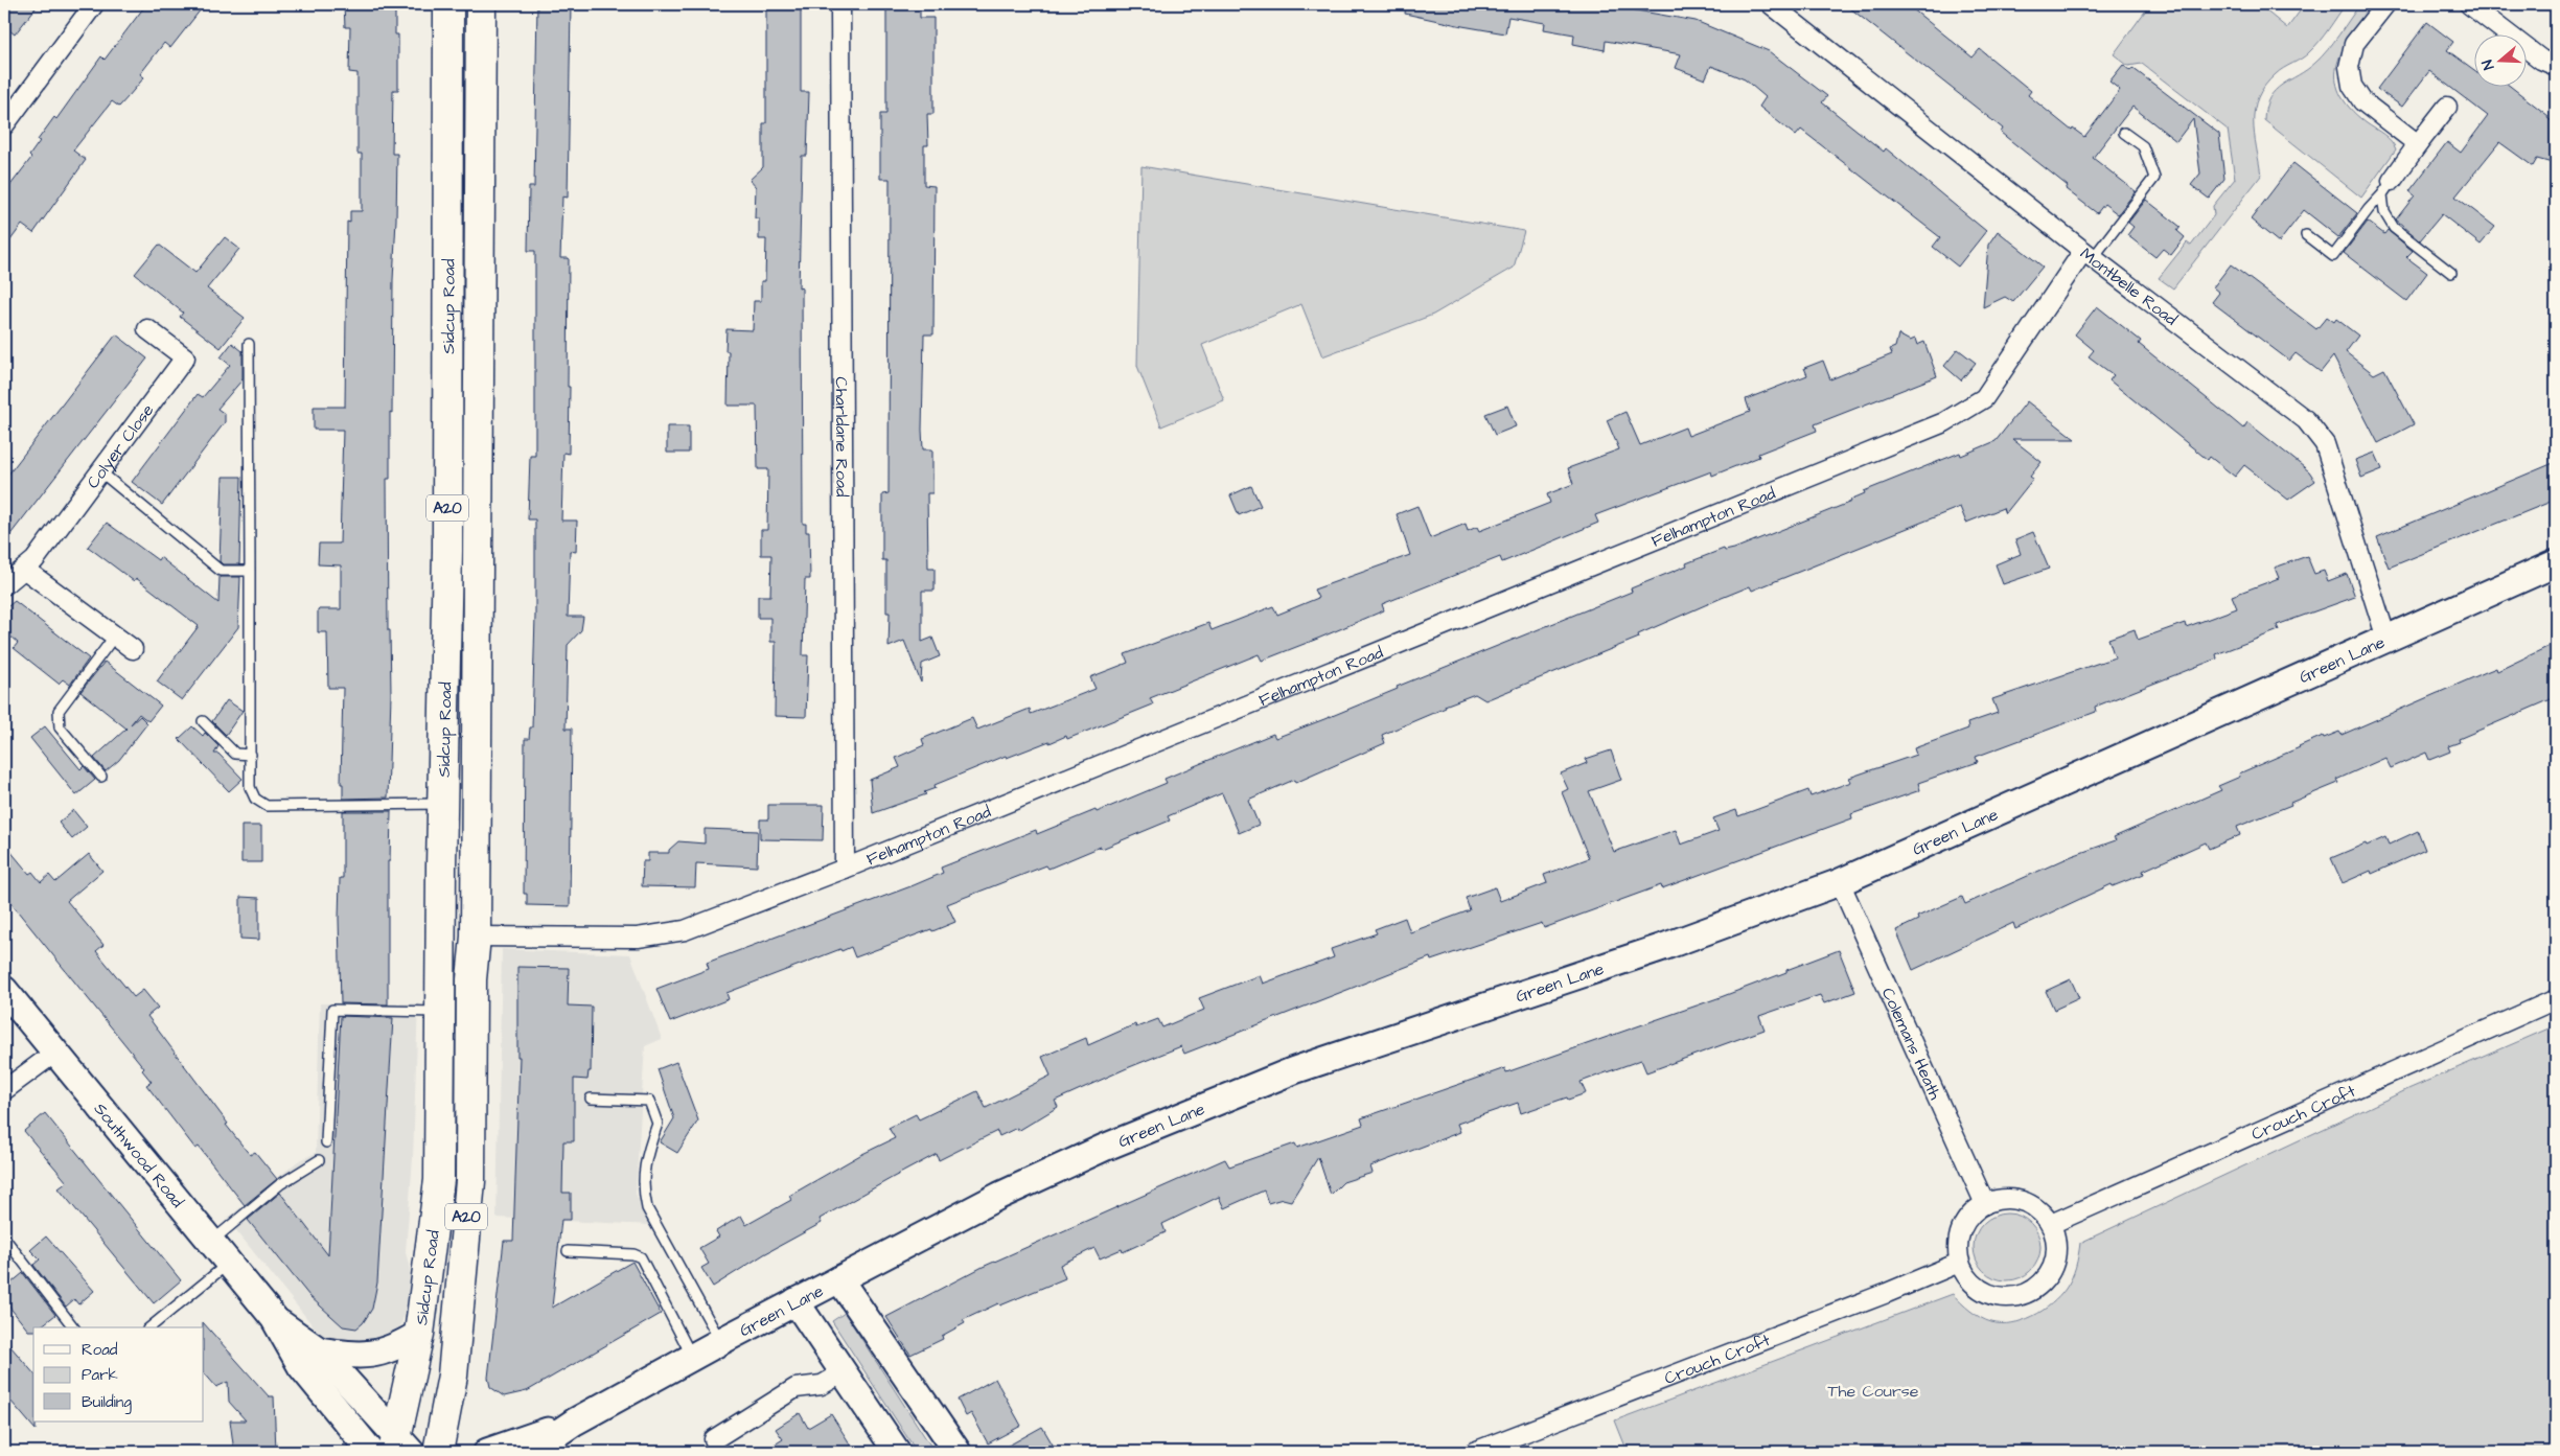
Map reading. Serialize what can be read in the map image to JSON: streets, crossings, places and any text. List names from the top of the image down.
{
  "streets": {
    "highway": ["Sidcup Road", "A20"],
    "main road": ["Green Lane", "Southwood Road"],
    "street": [
      "Montbelle Road",
      "Charldane Road",
      "Colyer Close",
      "Felhampton Road",
      "Colemans Heath",
      "Crouch Croft"
    ]
  },
  "crossings": [
    ["Montbelle Road", "Felhampton Road"],
    ["Montbelle Road", "Green Lane"],
    ["Sidcup Road", "Felhampton Road"],
    ["Sidcup Road", "Southwood Road"],
    ["Charldane Road", "Felhampton Road"],
    ["Green Lane", "Colemans Heath"],
    ["Colemans Heath", "Crouch Croft"]
  ],
  "parks": ["The Course"],
  "legend": ["Road", "Park", "Building"],
  "north": "left"
}
